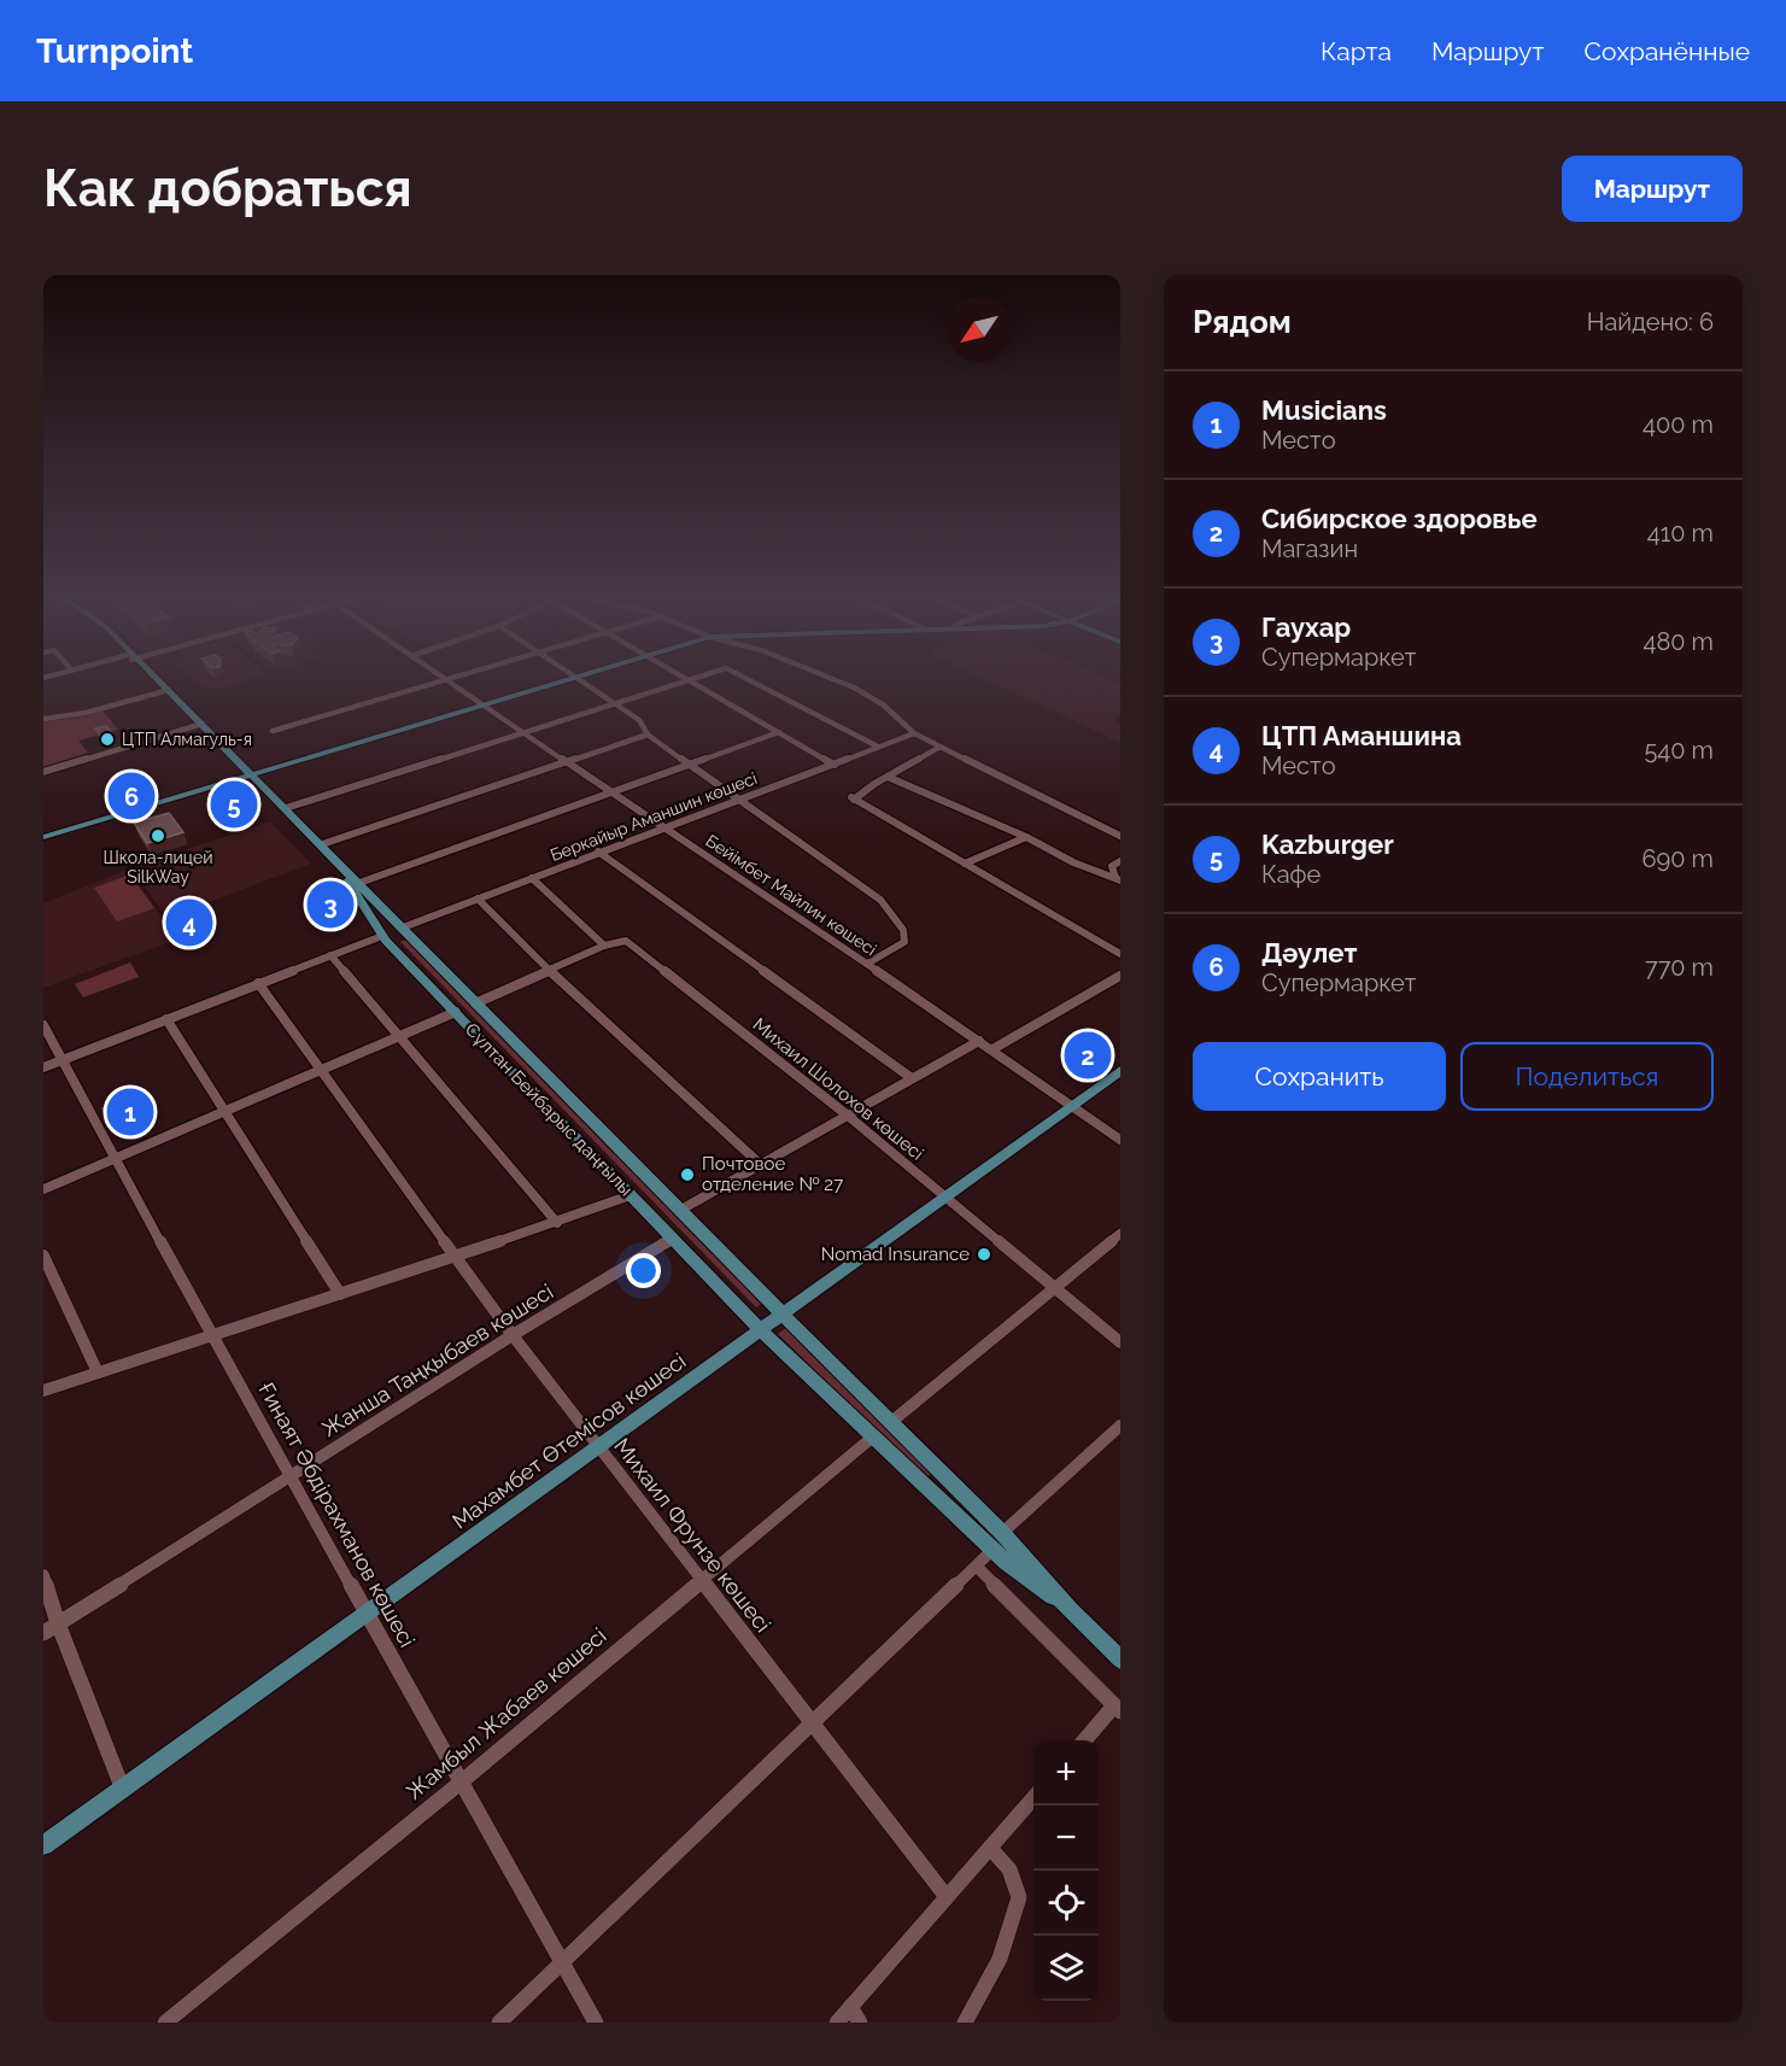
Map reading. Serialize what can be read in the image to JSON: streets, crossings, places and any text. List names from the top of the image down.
{
  "streets": {
    "main road": ["Сұлтан Бейбарыс даңғылы", "Махамбет Өтемісов көшесі"],
    "street": [
      "Беркайыр Аманшин көшесі",
      "Бейімбет Майлин көшесі",
      "Михаил Шолохов көшесі",
      "Жанша Таңқыбаев көшесі",
      "Ғинаят Әбдірахманов көшесі",
      "Михаил Фрунзе көшесі",
      "Жамбыл Жабаев көшесі"
    ]
  },
  "crossings": [
    ["Беркайыр Аманшин көшесі", "Бейімбет Майлин көшесі"],
    ["Беркайыр Аманшин көшесі", "Сұлтан Бейбарыс даңғылы"],
    ["Бейімбет Майлин көшесі", "Махамбет Өтемісов көшесі"],
    ["Михаил Шолохов көшесі", "Махамбет Өтемісов көшесі"],
    ["Сұлтан Бейбарыс даңғылы", "Жанша Таңқыбаев көшесі"],
    ["Сұлтан Бейбарыс даңғылы", "Махамбет Өтемісов көшесі"],
    ["Сұлтан Бейбарыс даңғылы", "Жамбыл Жабаев көшесі"],
    ["Жанша Таңқыбаев көшесі", "Ғинаят Әбдірахманов көшесі"],
    ["Жанша Таңқыбаев көшесі", "Михаил Фрунзе көшесі"],
    ["Махамбет Өтемісов көшесі", "Ғинаят Әбдірахманов көшесі"],
    ["Махамбет Өтемісов көшесі", "Михаил Фрунзе көшесі"],
    ["Ғинаят Әбдірахманов көшесі", "Жамбыл Жабаев көшесі"],
    ["Михаил Фрунзе көшесі", "Жамбыл Жабаев көшесі"]
  ],
  "places": [
    "ЦТП Алмагуль-я",
    "Школа-лицей SilkWay",
    "Почтовое отделение № 27",
    "Nomad Insurance"
  ],
  "north": "bottom left",
  "page": {
    "header": "Turnpoint",
    "nav": ["Карта", "Маршрут", "Сохранённые"],
    "buttons": [
      "Маршрут",
      ["Сохранить", "Поделиться"]
    ],
    "title": "Как добраться",
    "heading": ["Рядом", "Найдено: 6"],
    "list": [
      {
        "mark": "1",
        "name": "Musicians",
        "note": "Место",
        "value": "400 m"
      },
      {
        "mark": "2",
        "name": "Сибирское здоровье",
        "note": "Магазин",
        "value": "410 m"
      },
      {
        "mark": "3",
        "name": "Гаухар",
        "note": "Супермаркет",
        "value": "480 m"
      },
      {
        "mark": "4",
        "name": "ЦТП Аманшина",
        "note": "Место",
        "value": "540 m"
      },
      {
        "mark": "5",
        "name": "Kazburger",
        "note": "Кафе",
        "value": "690 m"
      },
      {
        "mark": "6",
        "name": "Дәулет",
        "note": "Супермаркет",
        "value": "770 m"
      }
    ],
    "pins": [
      "6",
      "5",
      "3",
      "4",
      "2",
      "1"
    ],
    "map_buttons": ["+", "−"]
  }
}
